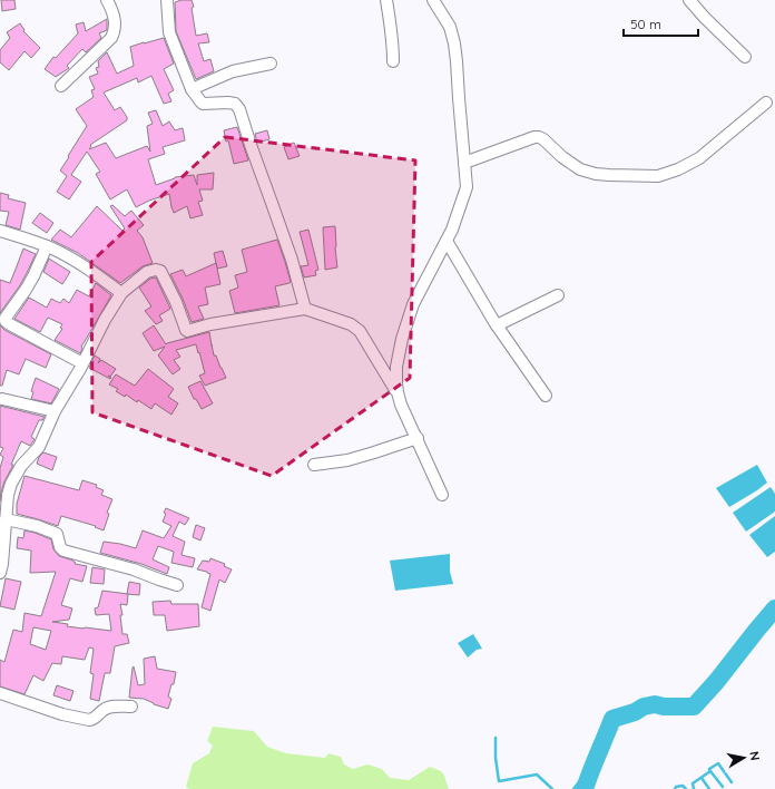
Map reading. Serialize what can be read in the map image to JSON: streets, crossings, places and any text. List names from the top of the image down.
{
  "scale_bar": "50 m",
  "north": "right"
}
